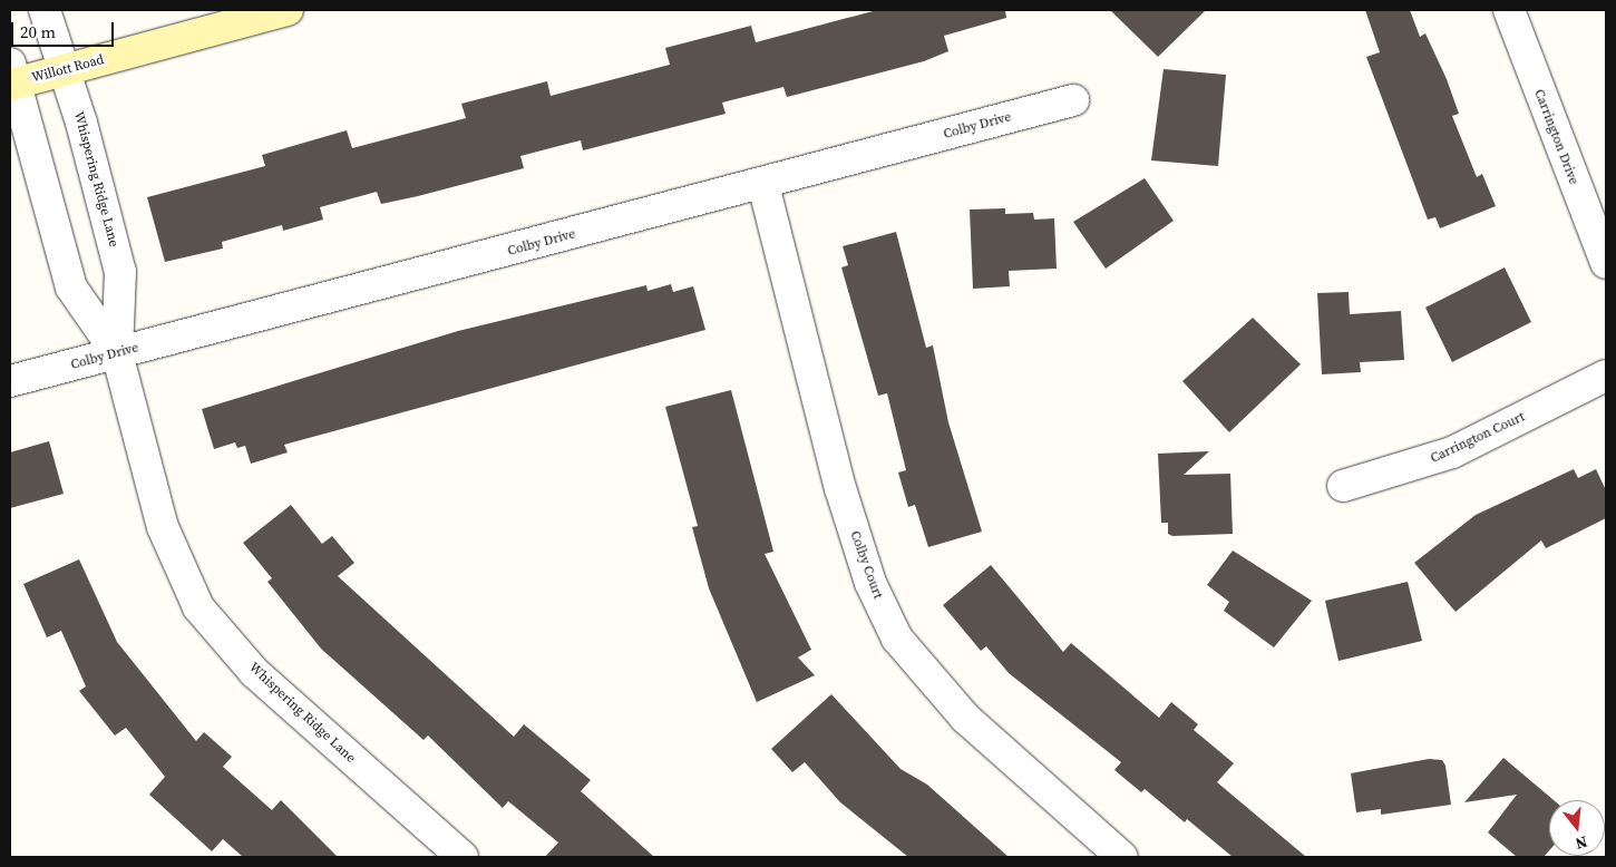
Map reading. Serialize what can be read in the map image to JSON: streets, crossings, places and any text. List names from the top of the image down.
{
  "streets": {
    "main road": ["Willott Road"],
    "street": [
      "Colby Drive",
      "Carrington Drive",
      "Whispering Ridge Lane",
      "Carrington Court",
      "Colby Court"
    ]
  },
  "crossings": [
    ["Willott Road", "Whispering Ridge Lane"],
    ["Colby Drive", "Whispering Ridge Lane"],
    ["Colby Drive", "Colby Court"]
  ],
  "scale_bar": "20 m",
  "north": "bottom"
}
